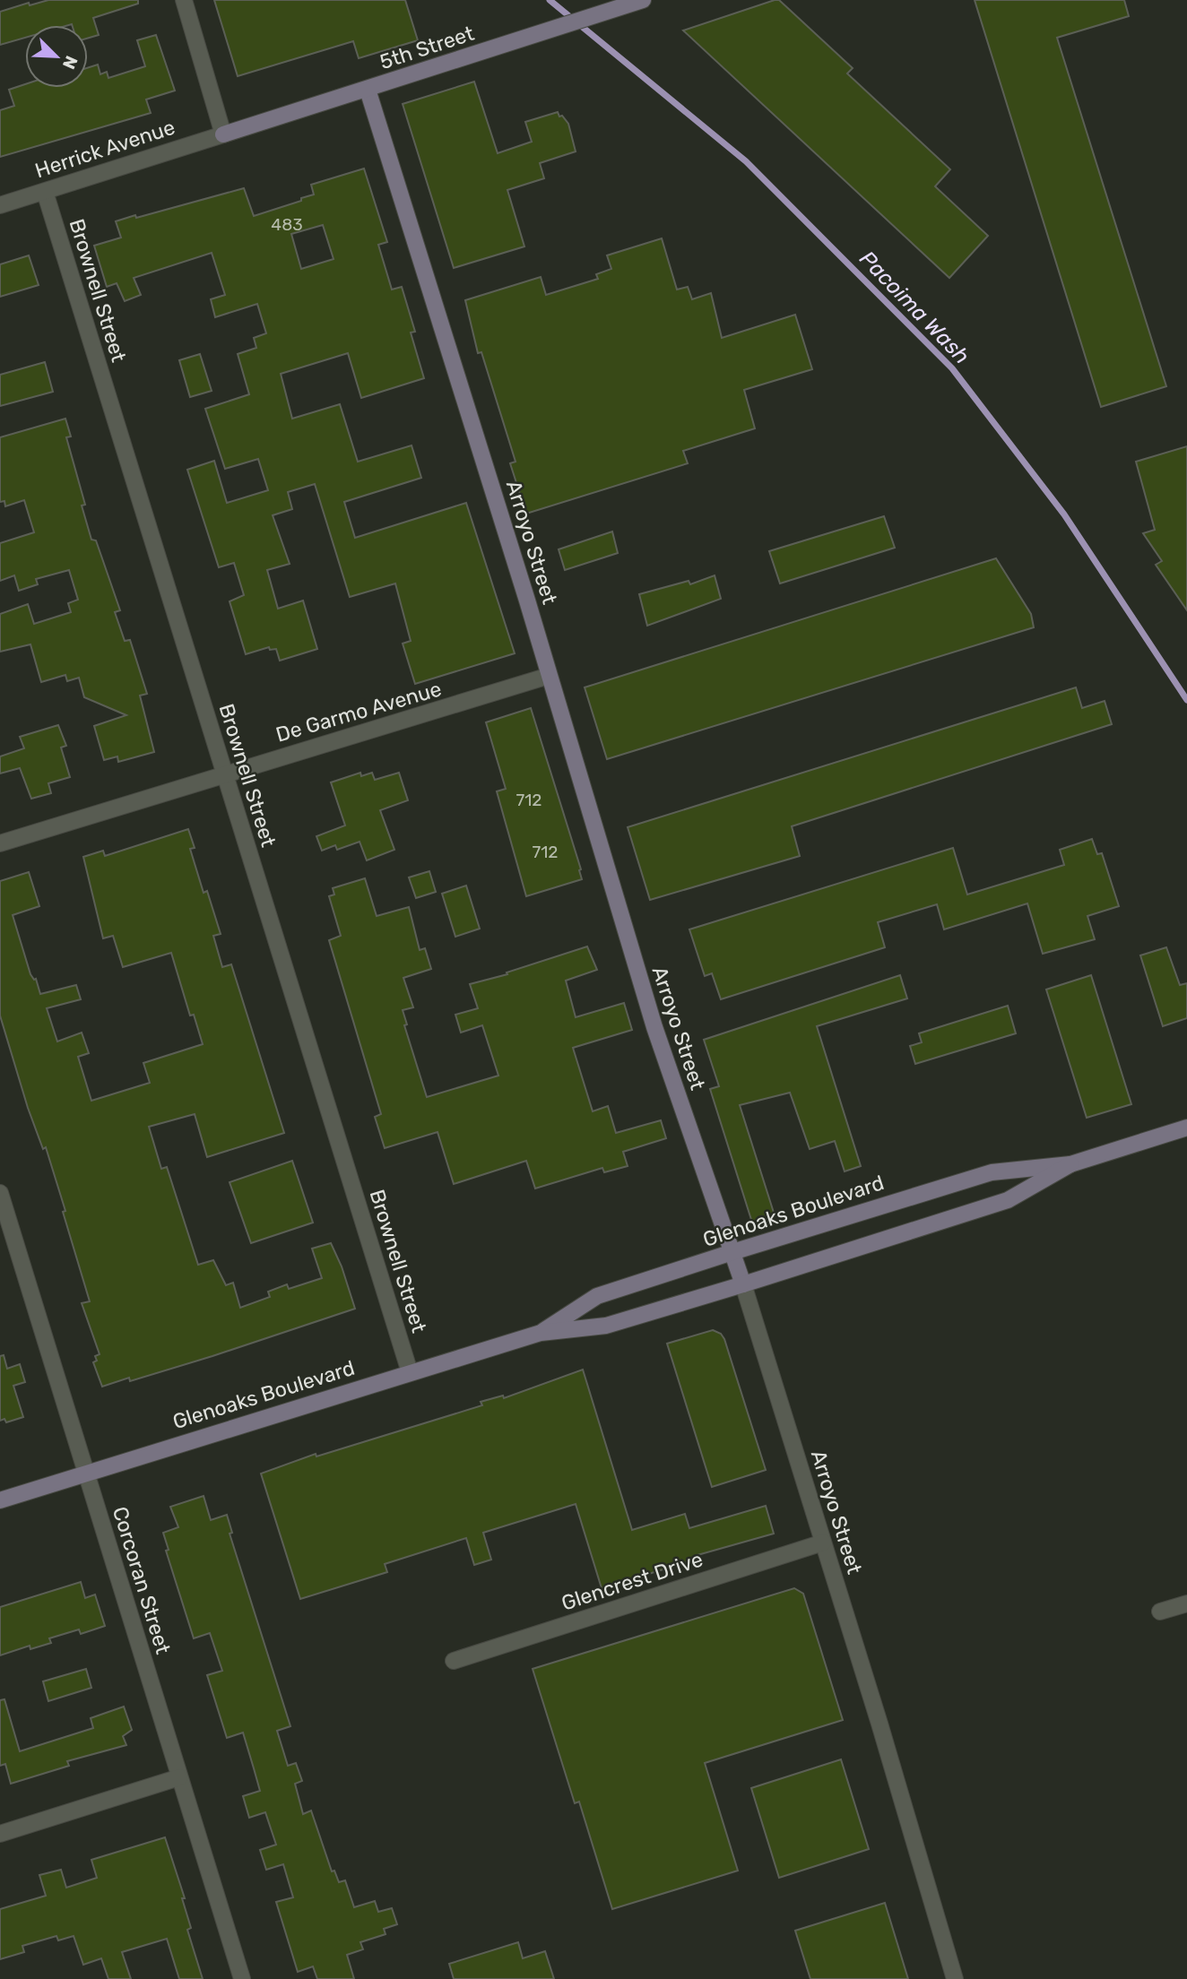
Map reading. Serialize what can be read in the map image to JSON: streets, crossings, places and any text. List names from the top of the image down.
{
  "streets": {
    "main road": ["5th Street", "Arroyo Street", "Glenoaks Boulevard"],
    "street": [
      "Herrick Avenue",
      "Brownell Street",
      "De Garmo Avenue",
      "Corcoran Street",
      "Glencrest Drive"
    ]
  },
  "crossings": [
    ["5th Street", "Herrick Avenue"],
    ["5th Street", "Arroyo Street"],
    ["Herrick Avenue", "Brownell Street"],
    ["Brownell Street", "De Garmo Avenue"],
    ["Brownell Street", "Glenoaks Boulevard"],
    ["Arroyo Street", "De Garmo Avenue"],
    ["Arroyo Street", "Glenoaks Boulevard"],
    ["Arroyo Street", "Glencrest Drive"],
    ["Glenoaks Boulevard", "Corcoran Street"]
  ],
  "water": ["Pacoima Wash"],
  "house_numbers": ["483", "712", "712"],
  "north": "bottom right"
}
